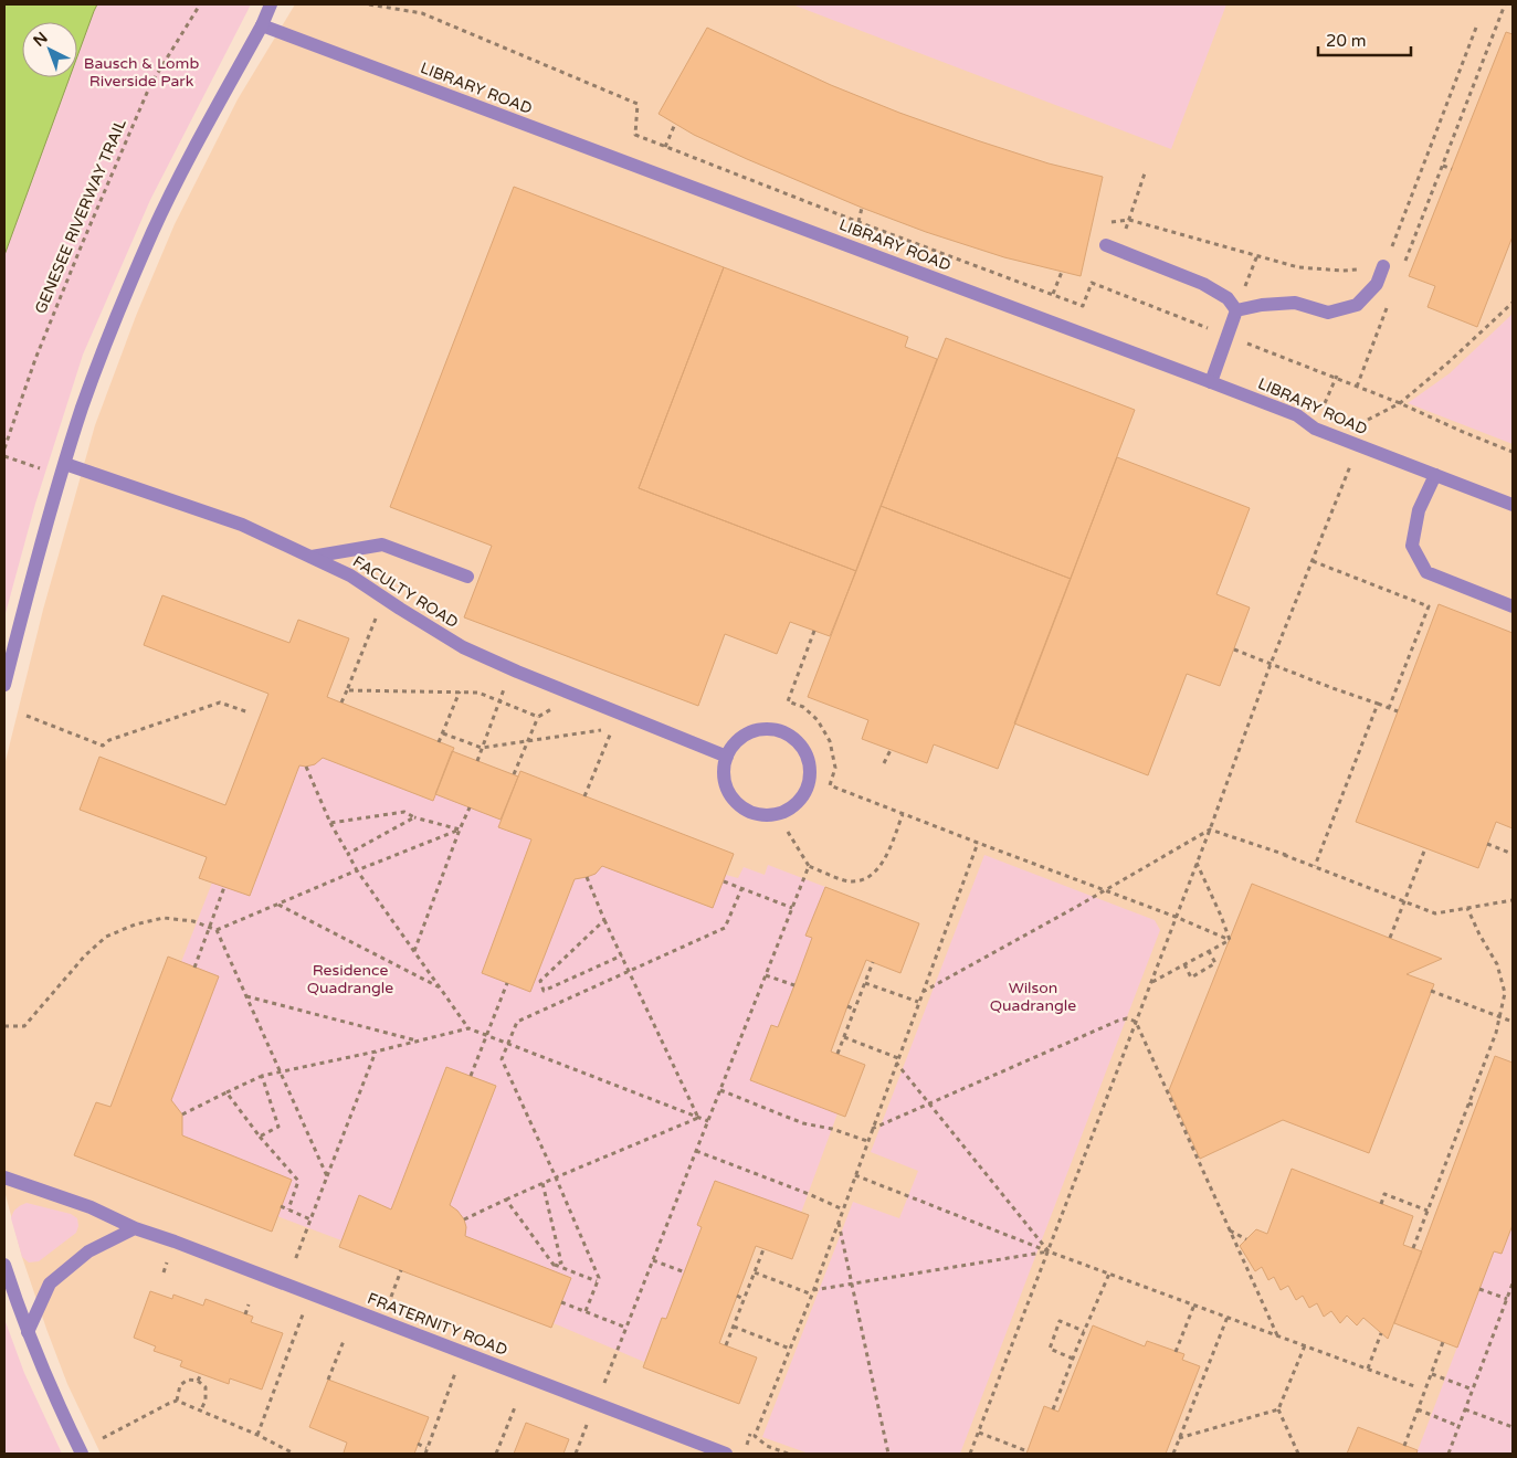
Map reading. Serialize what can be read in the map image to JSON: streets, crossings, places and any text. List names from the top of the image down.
{
  "streets": {
    "street": ["LIBRARY ROAD", "FACULTY ROAD", "FRATERNITY ROAD"],
    "path": ["GENESEE RIVERWAY TRAIL"]
  },
  "parks": ["Bausch & Lomb Riverside Park", "Residence Quadrangle", "Wilson Quadrangle"],
  "scale_bar": "20 m",
  "north": "top left"
}
